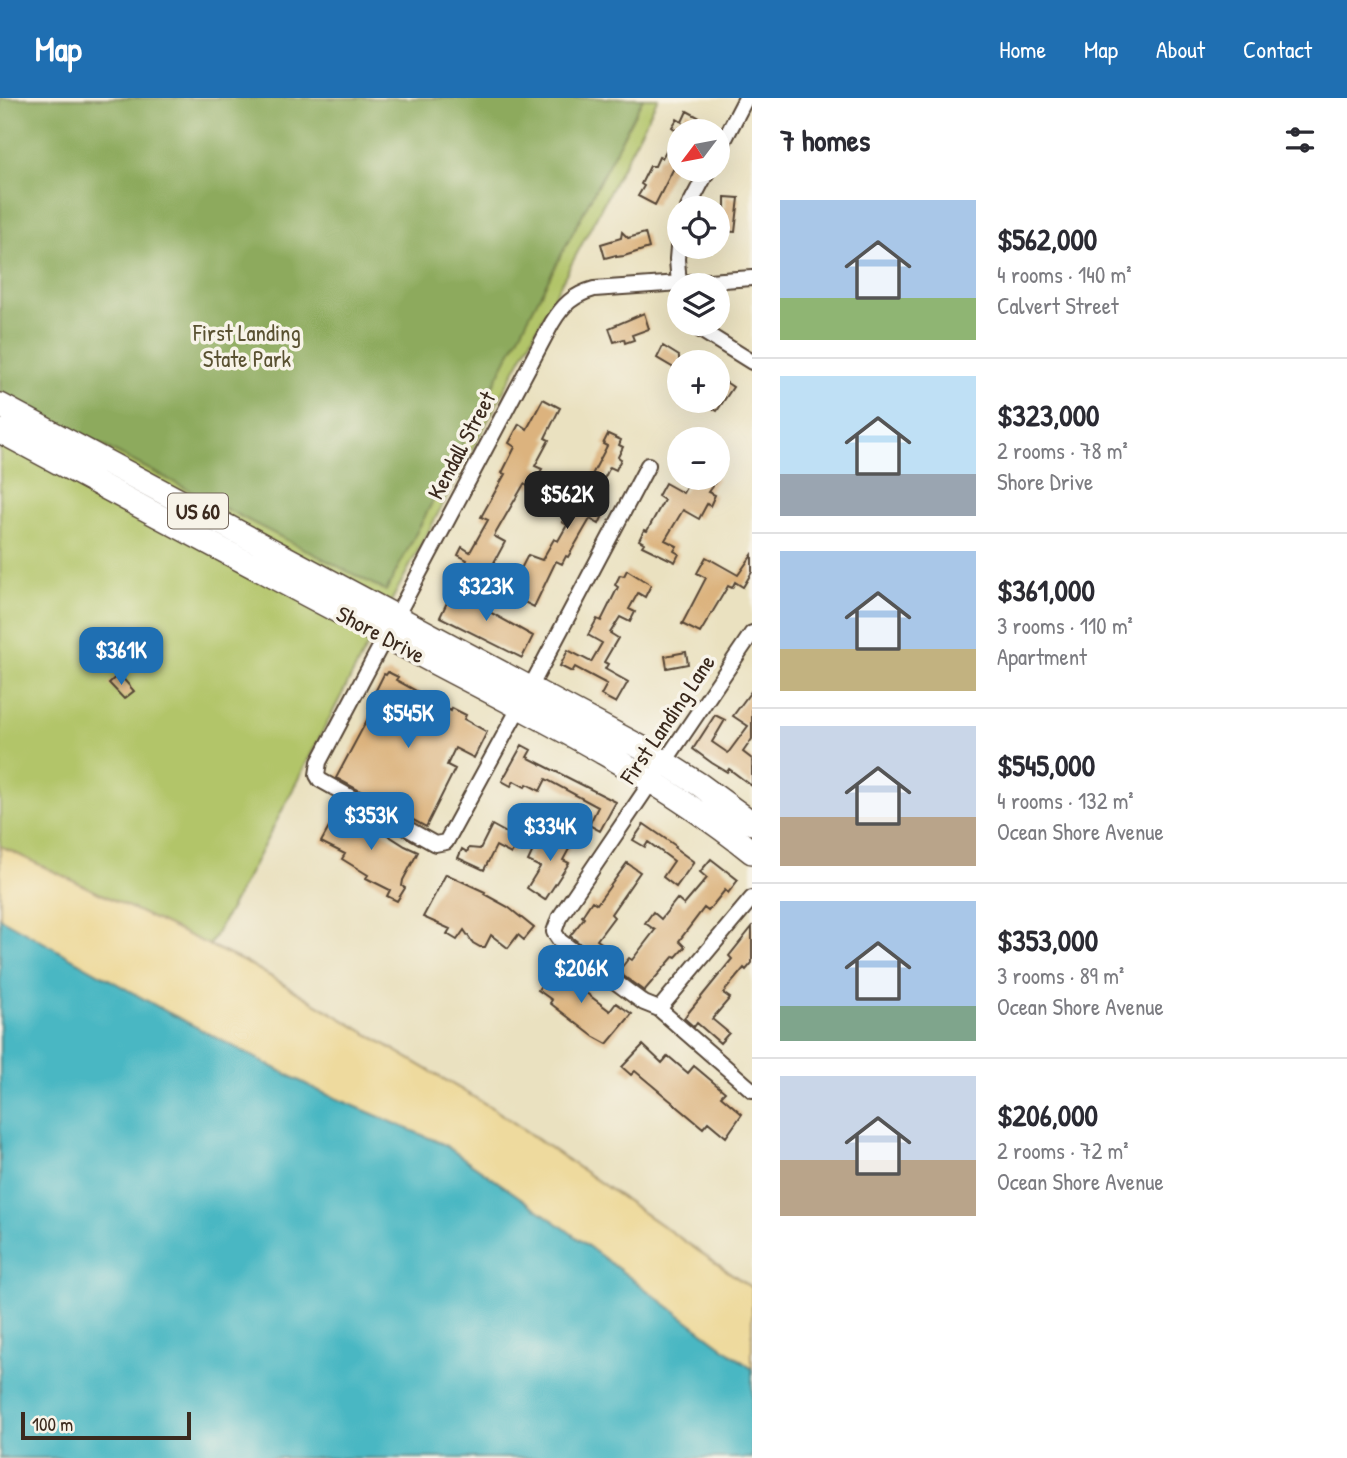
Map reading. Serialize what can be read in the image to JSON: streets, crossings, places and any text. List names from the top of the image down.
{
  "streets": {
    "highway": ["US 60", "Shore Drive"],
    "street": ["Kendall Street", "First Landing Lane"]
  },
  "crossings": [
    ["Kendall Street", "Shore Drive"],
    ["Shore Drive", "First Landing Lane"]
  ],
  "parks": ["First Landing State Park"],
  "scale_bar": "100 m",
  "north": "bottom left",
  "page": {
    "header": "Map",
    "nav": [
      "Home",
      "Map",
      "About",
      "Contact"
    ],
    "heading": "7 homes",
    "map_buttons": ["+", "−"],
    "list": [
      {
        "name": "$562,000",
        "note": "4 rooms · 140 m² · Calvert Street"
      },
      {
        "name": "$323,000",
        "note": "2 rooms · 78 m² · Shore Drive"
      },
      {
        "name": "$361,000",
        "note": "3 rooms · 110 m² · Apartment"
      },
      {
        "name": "$545,000",
        "note": "4 rooms · 132 m² · Ocean Shore Avenue"
      },
      {
        "name": "$353,000",
        "note": "3 rooms · 89 m² · Ocean Shore Avenue"
      },
      {
        "name": "$206,000",
        "note": "2 rooms · 72 m² · Ocean Shore Avenue"
      }
    ],
    "price": [
      "$562K",
      "$323K",
      "$361K",
      "$545K",
      "$353K",
      "$334K",
      "$206K"
    ],
    "scale": "100 m"
  }
}
